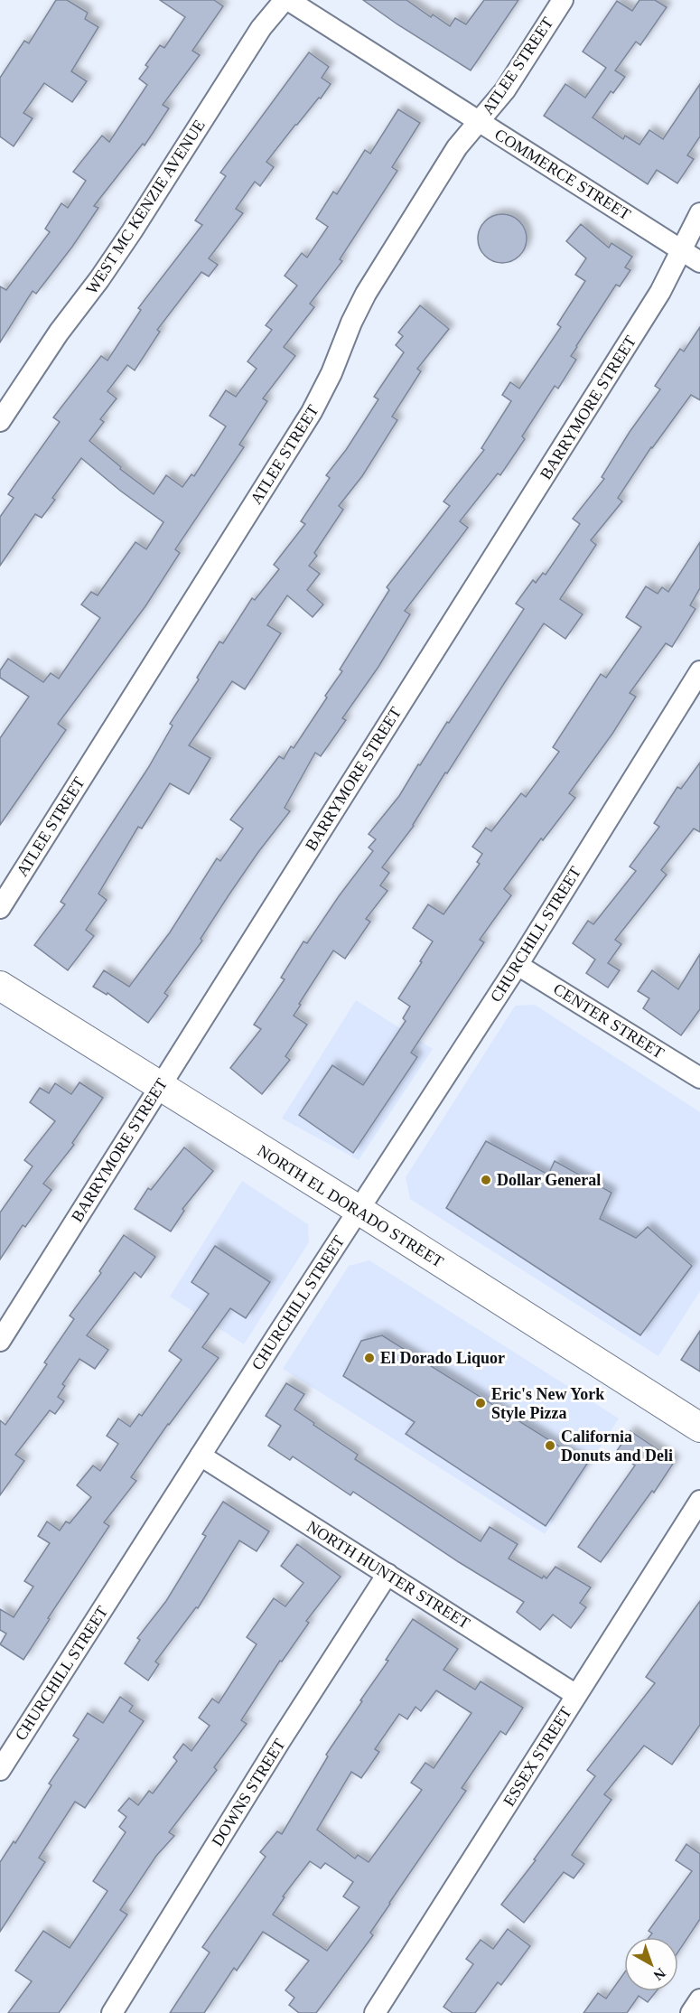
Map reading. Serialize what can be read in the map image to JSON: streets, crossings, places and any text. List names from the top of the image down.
{
  "streets": {
    "main road": ["NORTH EL DORADO STREET"],
    "street": [
      "ATLEE STREET",
      "COMMERCE STREET",
      "WEST MC KENZIE AVENUE",
      "BARRYMORE STREET",
      "CHURCHILL STREET",
      "CENTER STREET",
      "NORTH HUNTER STREET",
      "ESSEX STREET",
      "DOWNS STREET"
    ]
  },
  "crossings": [
    ["ATLEE STREET", "COMMERCE STREET"],
    ["COMMERCE STREET", "WEST MC KENZIE AVENUE"],
    ["COMMERCE STREET", "BARRYMORE STREET"],
    ["BARRYMORE STREET", "NORTH EL DORADO STREET"],
    ["CHURCHILL STREET", "CENTER STREET"],
    ["CHURCHILL STREET", "NORTH EL DORADO STREET"],
    ["CHURCHILL STREET", "NORTH HUNTER STREET"],
    ["NORTH HUNTER STREET", "ESSEX STREET"],
    ["NORTH HUNTER STREET", "DOWNS STREET"]
  ],
  "places": [
    "Dollar General",
    "El Dorado Liquor",
    "Eric's New York Style Pizza",
    "California Donuts and Deli"
  ],
  "north": "bottom right"
}
